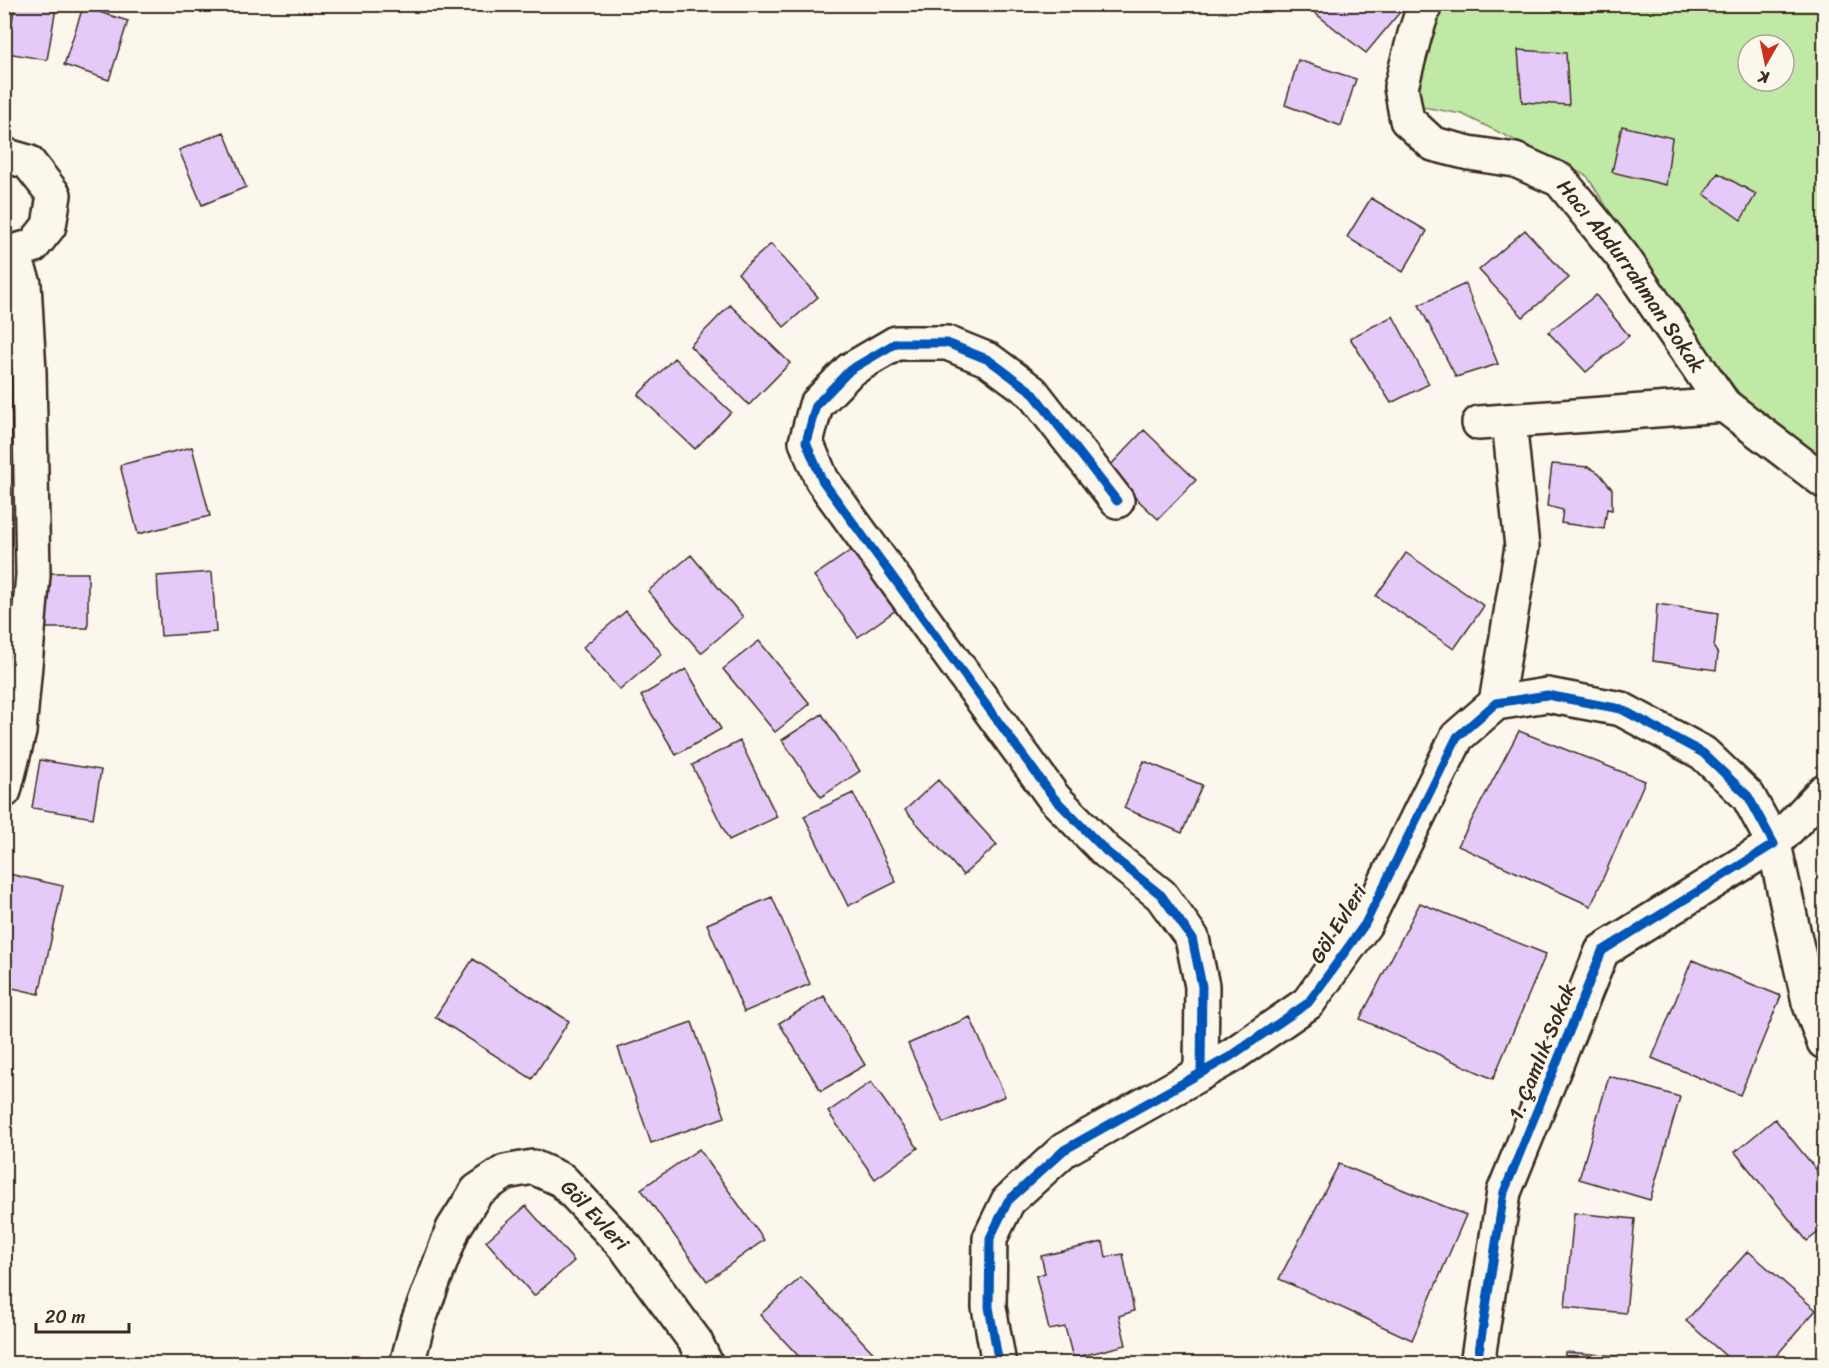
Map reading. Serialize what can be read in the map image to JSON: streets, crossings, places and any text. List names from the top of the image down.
{
  "streets": {
    "street": ["Hacı Abdurrahman Sokak", "Göl Evleri", "1. Çamlık Sokak"]
  },
  "scale_bar": "20 m",
  "north": "bottom"
}
